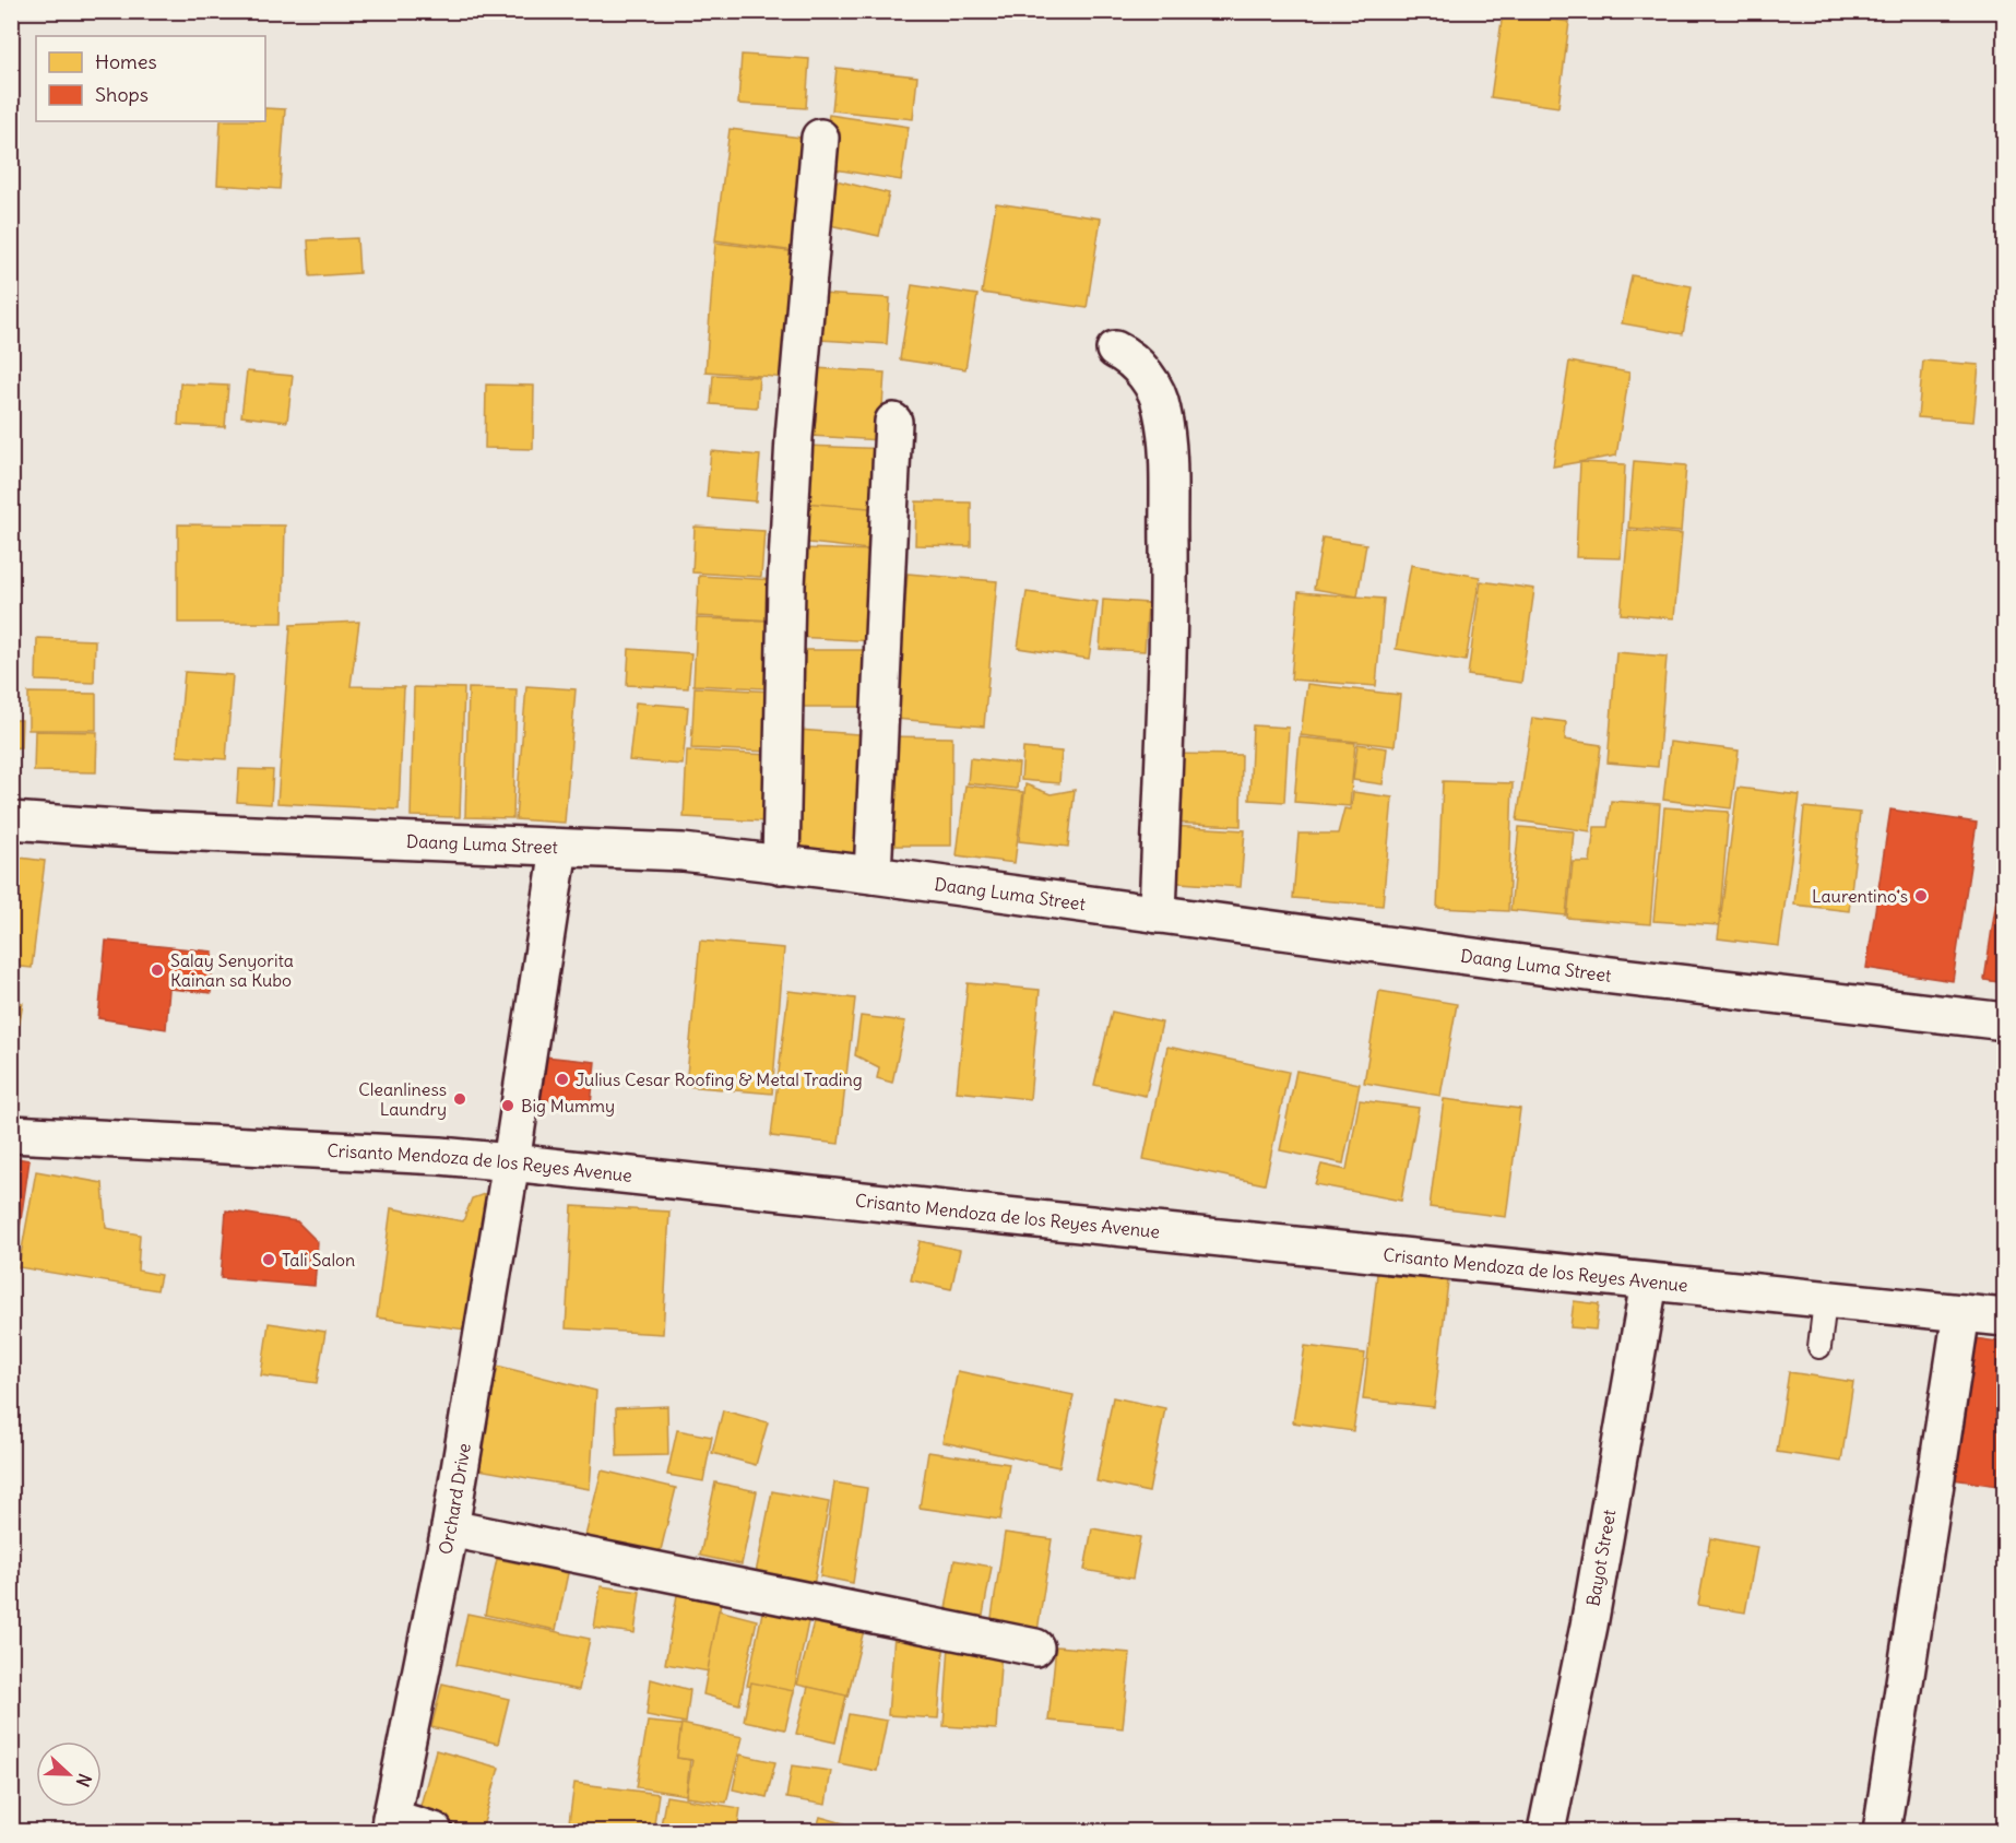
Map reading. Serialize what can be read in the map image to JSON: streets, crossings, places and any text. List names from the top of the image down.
{
  "streets": {
    "street": [
      "Daang Luma Street",
      "Crisanto Mendoza de los Reyes Avenue",
      "Orchard Drive",
      "Bayot Street"
    ]
  },
  "crossings": [
    ["Daang Luma Street", "Orchard Drive"],
    ["Crisanto Mendoza de los Reyes Avenue", "Orchard Drive"],
    ["Crisanto Mendoza de los Reyes Avenue", "Bayot Street"]
  ],
  "places": [
    "Laurentino's",
    "Salay Senyorita Kainan sa Kubo",
    "Julius Cesar Roofing & Metal Trading",
    "Cleanliness Laundry",
    "Big Mummy",
    "Tali Salon"
  ],
  "legend": ["Homes", "Shops"],
  "north": "right"
}
